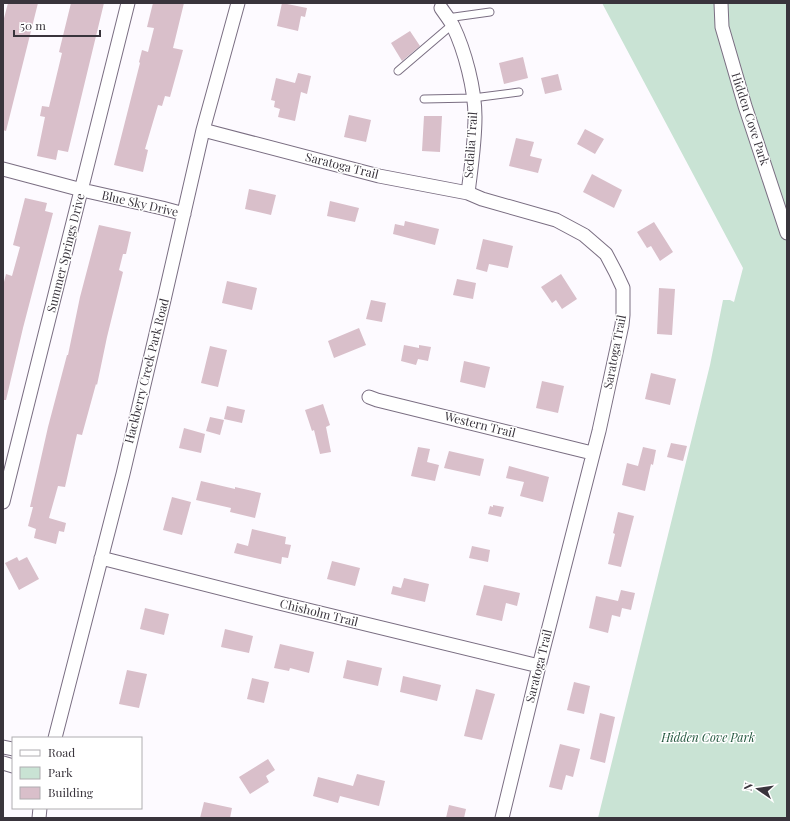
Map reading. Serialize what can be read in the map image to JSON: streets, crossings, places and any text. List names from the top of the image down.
{
  "streets": {
    "street": [
      "Hidden Cove Park",
      "Sedalia Trail",
      "Saratoga Trail",
      "Blue Sky Drive",
      "Summer Springs Drive",
      "Hackberry Creek Park Road",
      "Western Trail",
      "Chisholm Trail"
    ]
  },
  "crossings": [
    ["Sedalia Trail", "Saratoga Trail"],
    ["Saratoga Trail", "Hackberry Creek Park Road"],
    ["Saratoga Trail", "Western Trail"],
    ["Saratoga Trail", "Chisholm Trail"],
    ["Blue Sky Drive", "Summer Springs Drive"],
    ["Blue Sky Drive", "Hackberry Creek Park Road"],
    ["Hackberry Creek Park Road", "Chisholm Trail"]
  ],
  "parks": ["Hidden Cove Park"],
  "legend": ["Road", "Park", "Building"],
  "scale_bar": "50 m",
  "north": "left"
}
